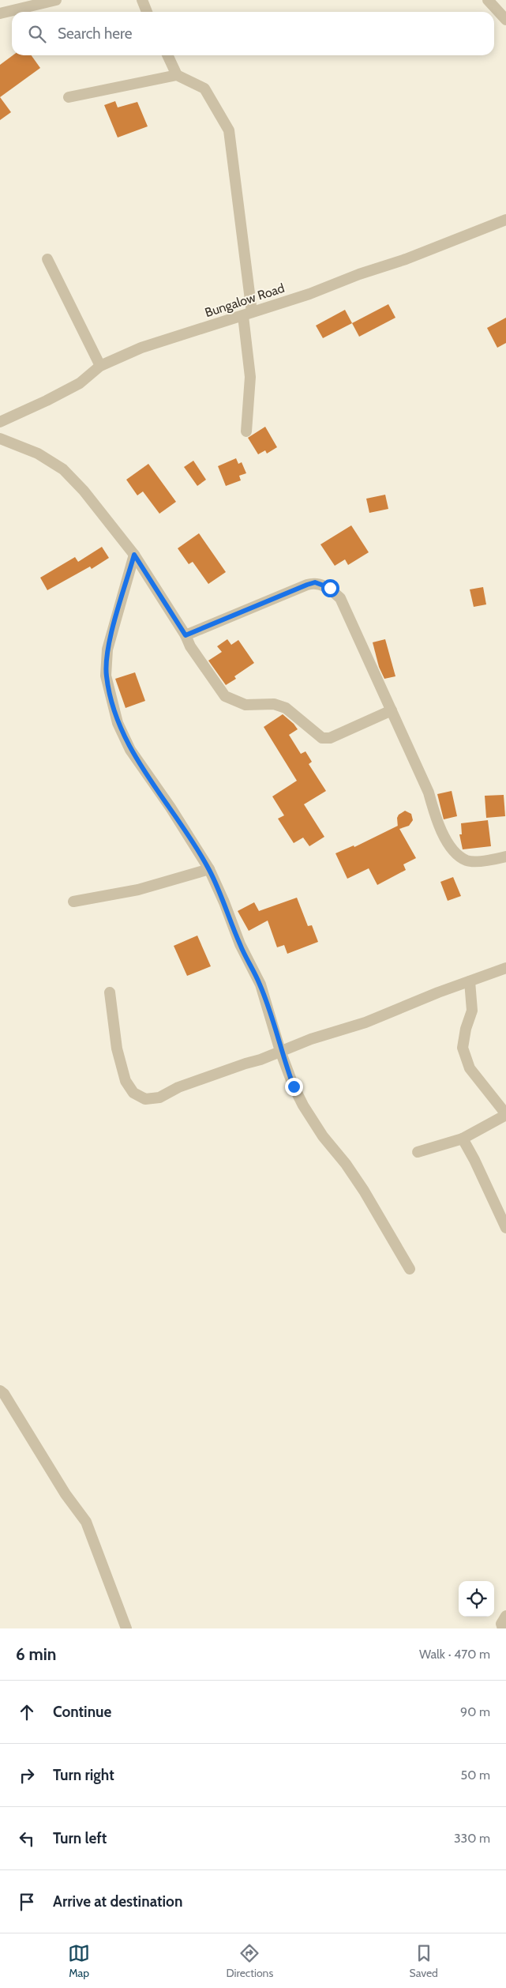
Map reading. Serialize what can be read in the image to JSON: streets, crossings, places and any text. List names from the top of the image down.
{
  "streets": {
    "street": ["Bungalow Road"]
  },
  "page": {
    "search": "Search here",
    "heading": ["6 min", "Walk · 470 m"],
    "list": [
      ["Continue", "90 m"],
      ["Turn right", "50 m"],
      ["Turn left", "330 m"],
      "Arrive at destination"
    ],
    "nav": ["Map", "Directions", "Saved"]
  }
}
